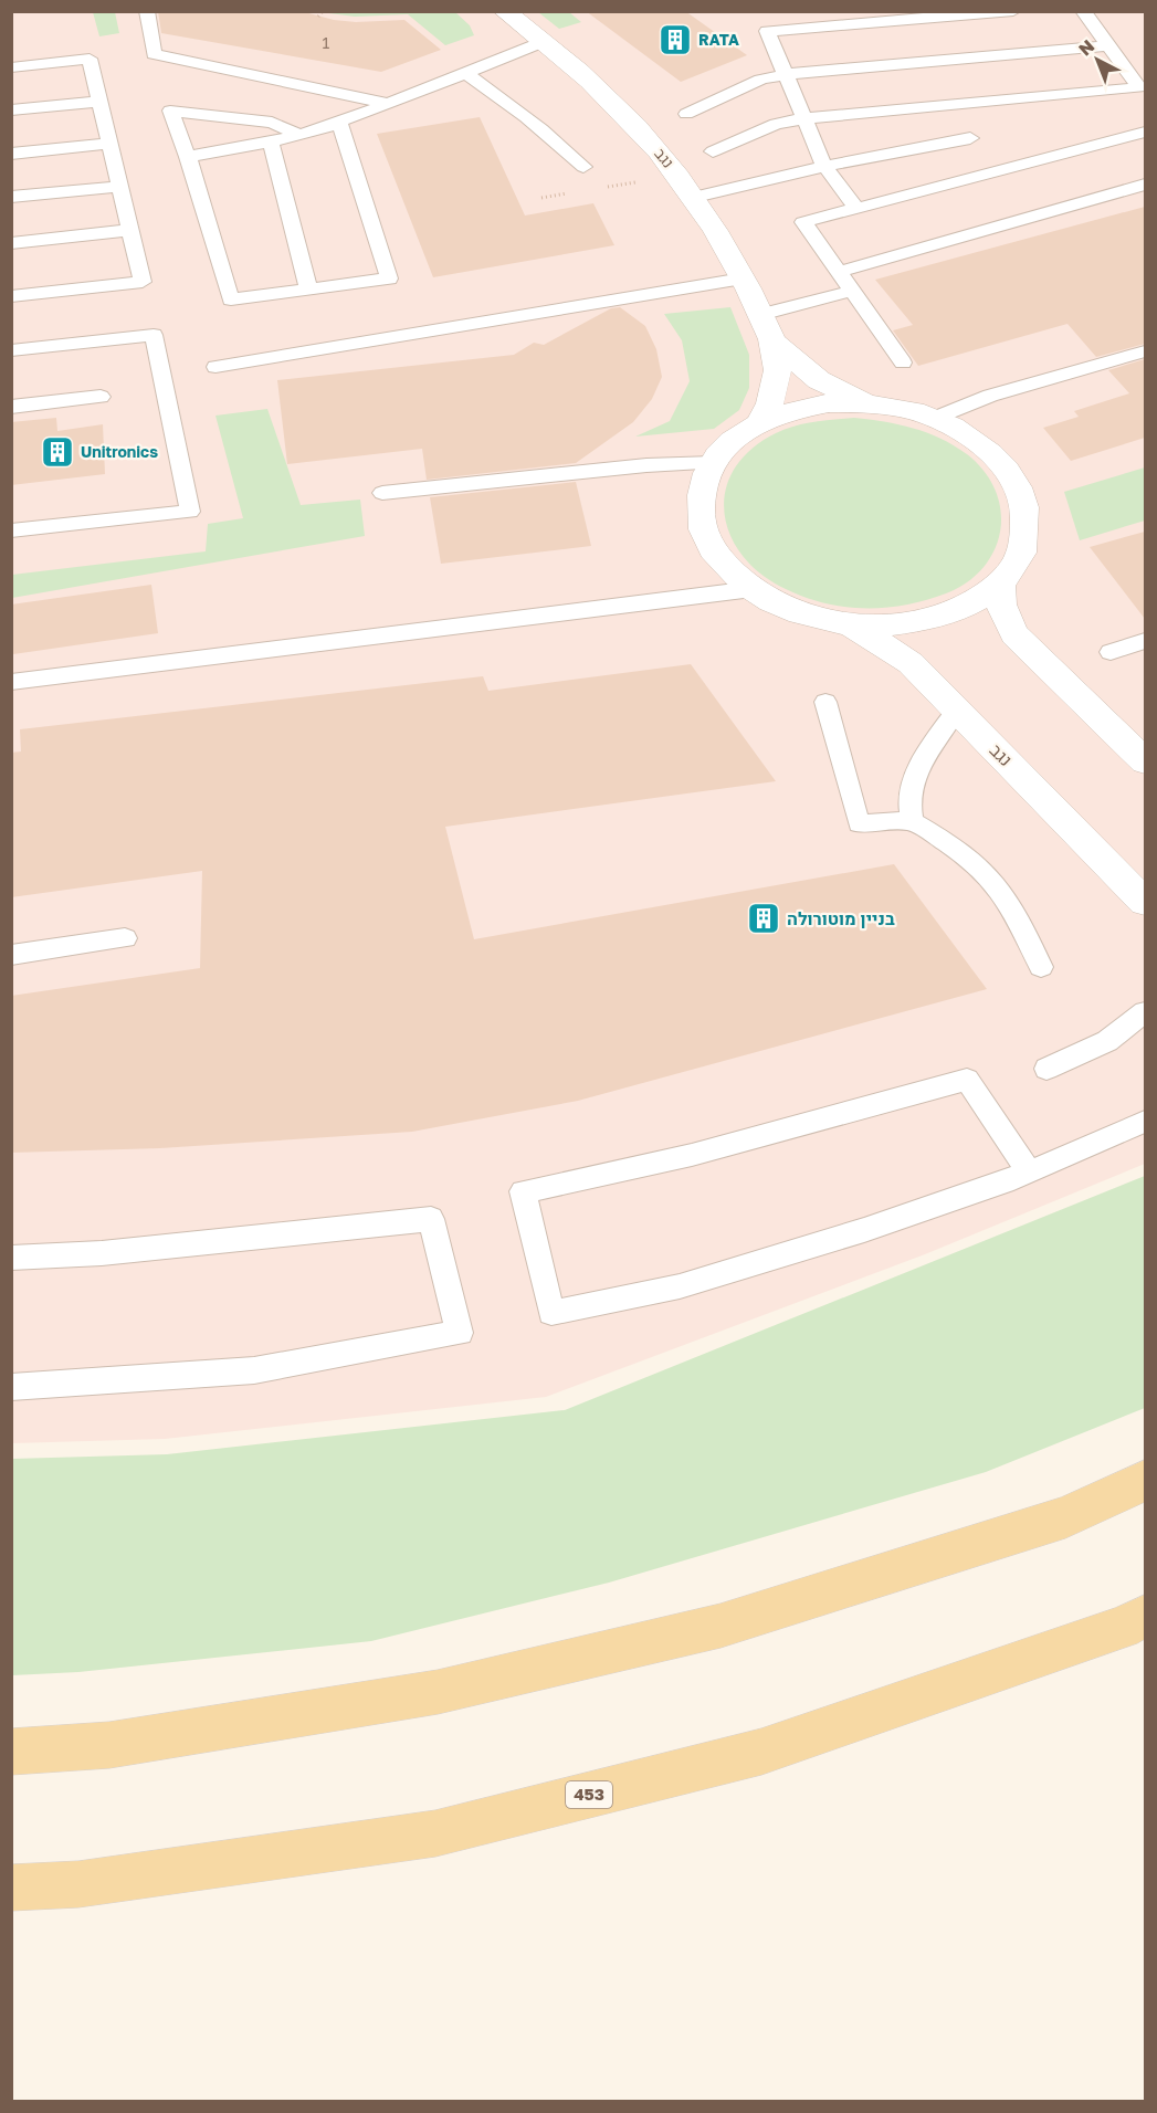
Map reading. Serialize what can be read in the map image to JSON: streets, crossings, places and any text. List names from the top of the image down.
{
  "streets": {
    "main road": ["453"],
    "street": ["נגב"]
  },
  "places": {
    "building": ["RATA", "Unitronics", "בניין מוטורולה"]
  },
  "house_numbers": ["1"],
  "north": "top left"
}
